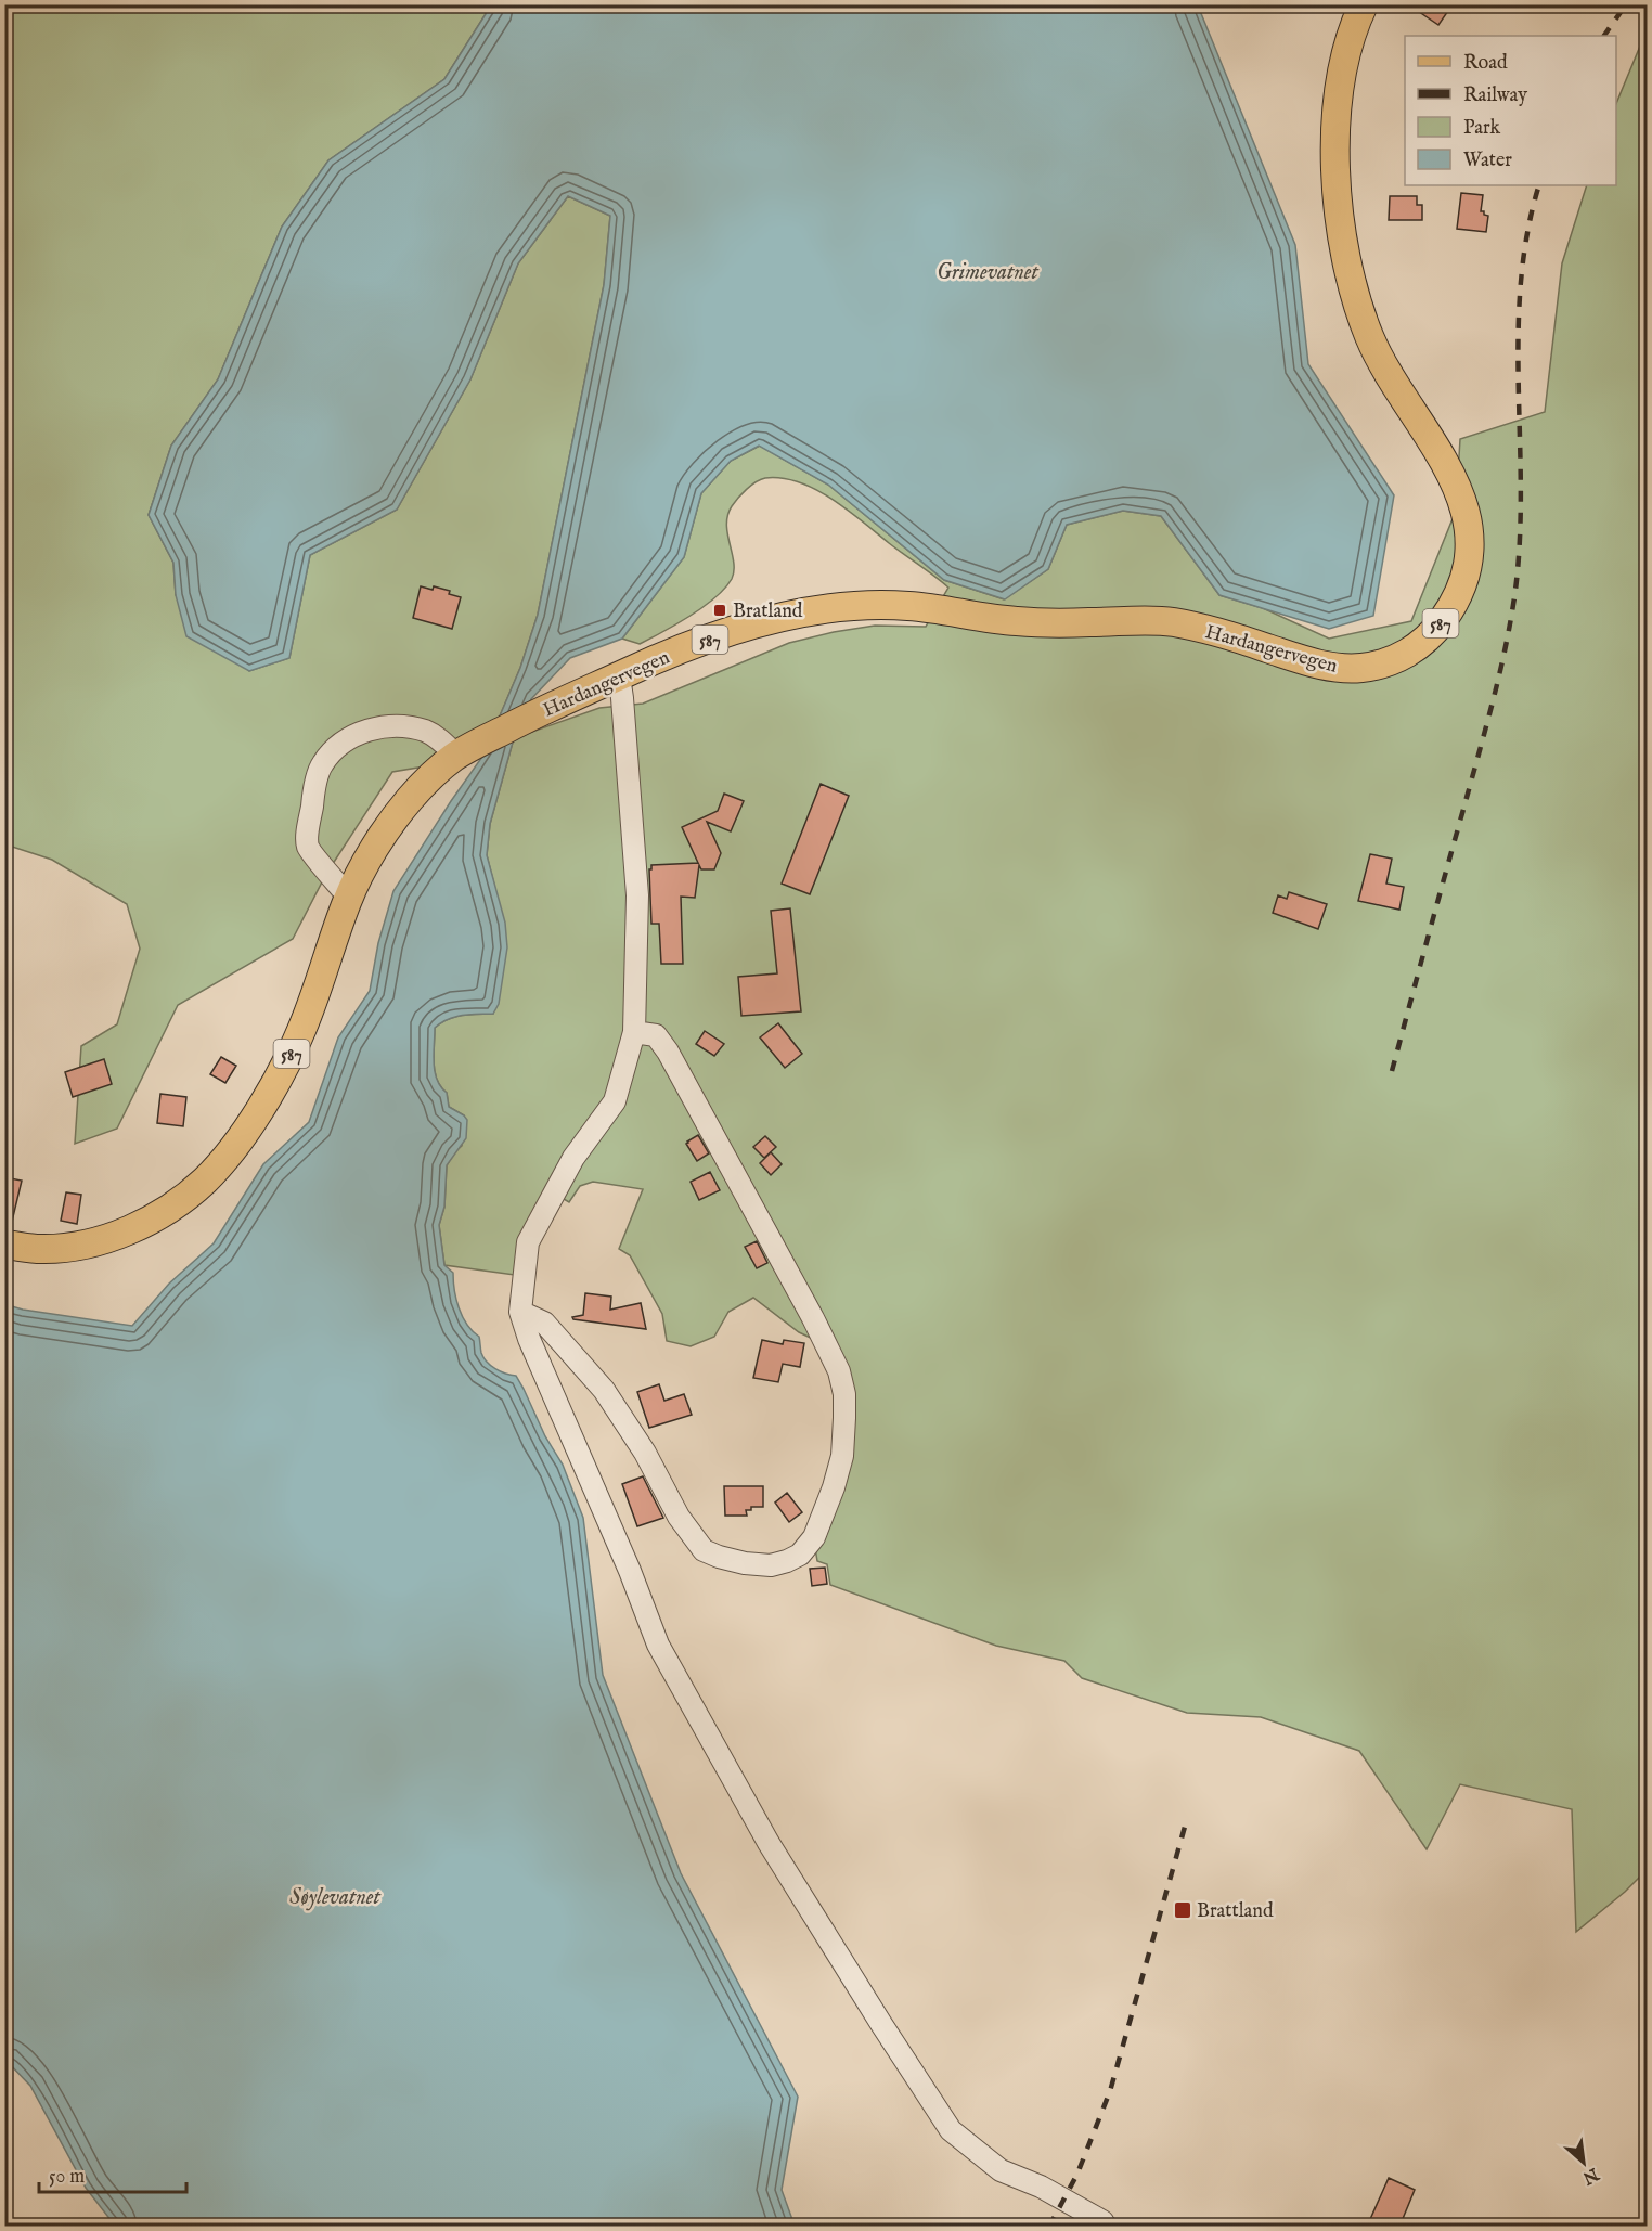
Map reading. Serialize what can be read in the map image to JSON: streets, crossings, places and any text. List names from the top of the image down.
{
  "streets": {
    "main road": ["587", "Hardangervegen"]
  },
  "crossings": [
    ["587", "Hardangervegen"]
  ],
  "water": ["Grimevatnet", "Søylevatnet"],
  "places": {
    "transit": ["Bratland", "Brattland"]
  },
  "legend": [
    "Road",
    "Railway",
    "Park",
    "Water"
  ],
  "scale_bar": "50 m",
  "north": "bottom right"
}
